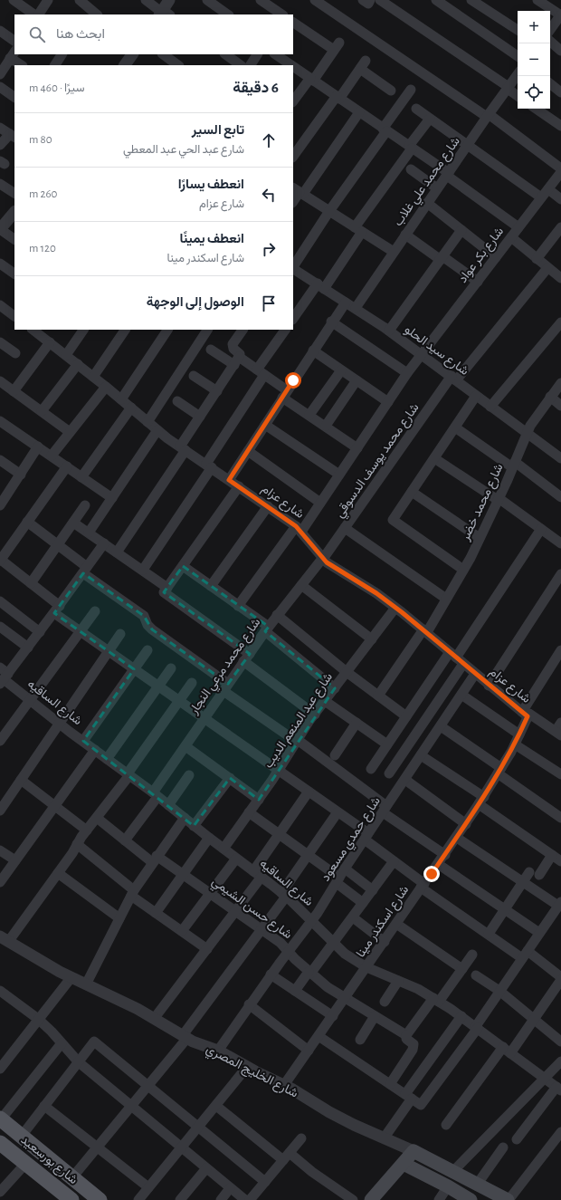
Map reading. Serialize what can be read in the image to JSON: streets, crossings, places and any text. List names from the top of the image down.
{
  "streets": {
    "main road": ["شارع الخليج المصري", "شارع بورسعيد"],
    "street": [
      "شارع محمد علي غلاب",
      "شارع بكر عواد",
      "شارع سيد الحلو",
      "شارع محمد يوسف الدسوقي",
      "شارع عزام",
      "شارع محمد خضر",
      "شارع محمد مرعي النجار",
      "شارع الساقيه",
      "شارع عبد المنعم الديب",
      "شارع حمدي مسعود",
      "شارع حسن الشيمي",
      "شارع اسكندر مينا"
    ]
  },
  "crossings": [
    ["شارع محمد علي غلاب", "شارع سيد الحلو"],
    ["شارع بكر عواد", "شارع سيد الحلو"],
    ["شارع بكر عواد", "شارع عزام"],
    ["شارع سيد الحلو", "شارع محمد يوسف الدسوقي"],
    ["شارع سيد الحلو", "شارع محمد خضر"],
    ["شارع محمد يوسف الدسوقي", "شارع عزام"],
    ["شارع محمد يوسف الدسوقي", "شارع محمد مرعي النجار"],
    ["شارع عزام", "شارع محمد خضر"],
    ["شارع عزام", "شارع محمد مرعي النجار"],
    ["شارع عزام", "شارع عبد المنعم الديب"],
    ["شارع عزام", "شارع حمدي مسعود"],
    ["شارع عزام", "شارع اسكندر مينا"],
    ["شارع محمد مرعي النجار", "شارع الساقيه"],
    ["شارع محمد مرعي النجار", "شارع حسن الشيمي"],
    ["شارع الساقيه", "شارع عبد المنعم الديب"],
    ["شارع الساقيه", "شارع حمدي مسعود"],
    ["شارع الساقيه", "شارع اسكندر مينا"],
    ["شارع حمدي مسعود", "شارع حسن الشيمي"],
    ["شارع حمدي مسعود", "شارع الخليج المصري"],
    ["شارع حسن الشيمي", "شارع اسكندر مينا"],
    ["شارع اسكندر مينا", "شارع الخليج المصري"]
  ],
  "page": {
    "map_buttons": ["+", "−"],
    "search": "ابحث هنا",
    "heading": ["6 دقيقة", "سيرًا · 460 m"],
    "list": [
      ["تابع السير", "شارع عبد الحي عبد المعطي", "80 m"],
      ["انعطف يسارًا", "شارع عزام", "260 m"],
      ["انعطف يمينًا", "شارع اسكندر مينا", "120 m"],
      "الوصول إلى الوجهة"
    ]
  }
}
